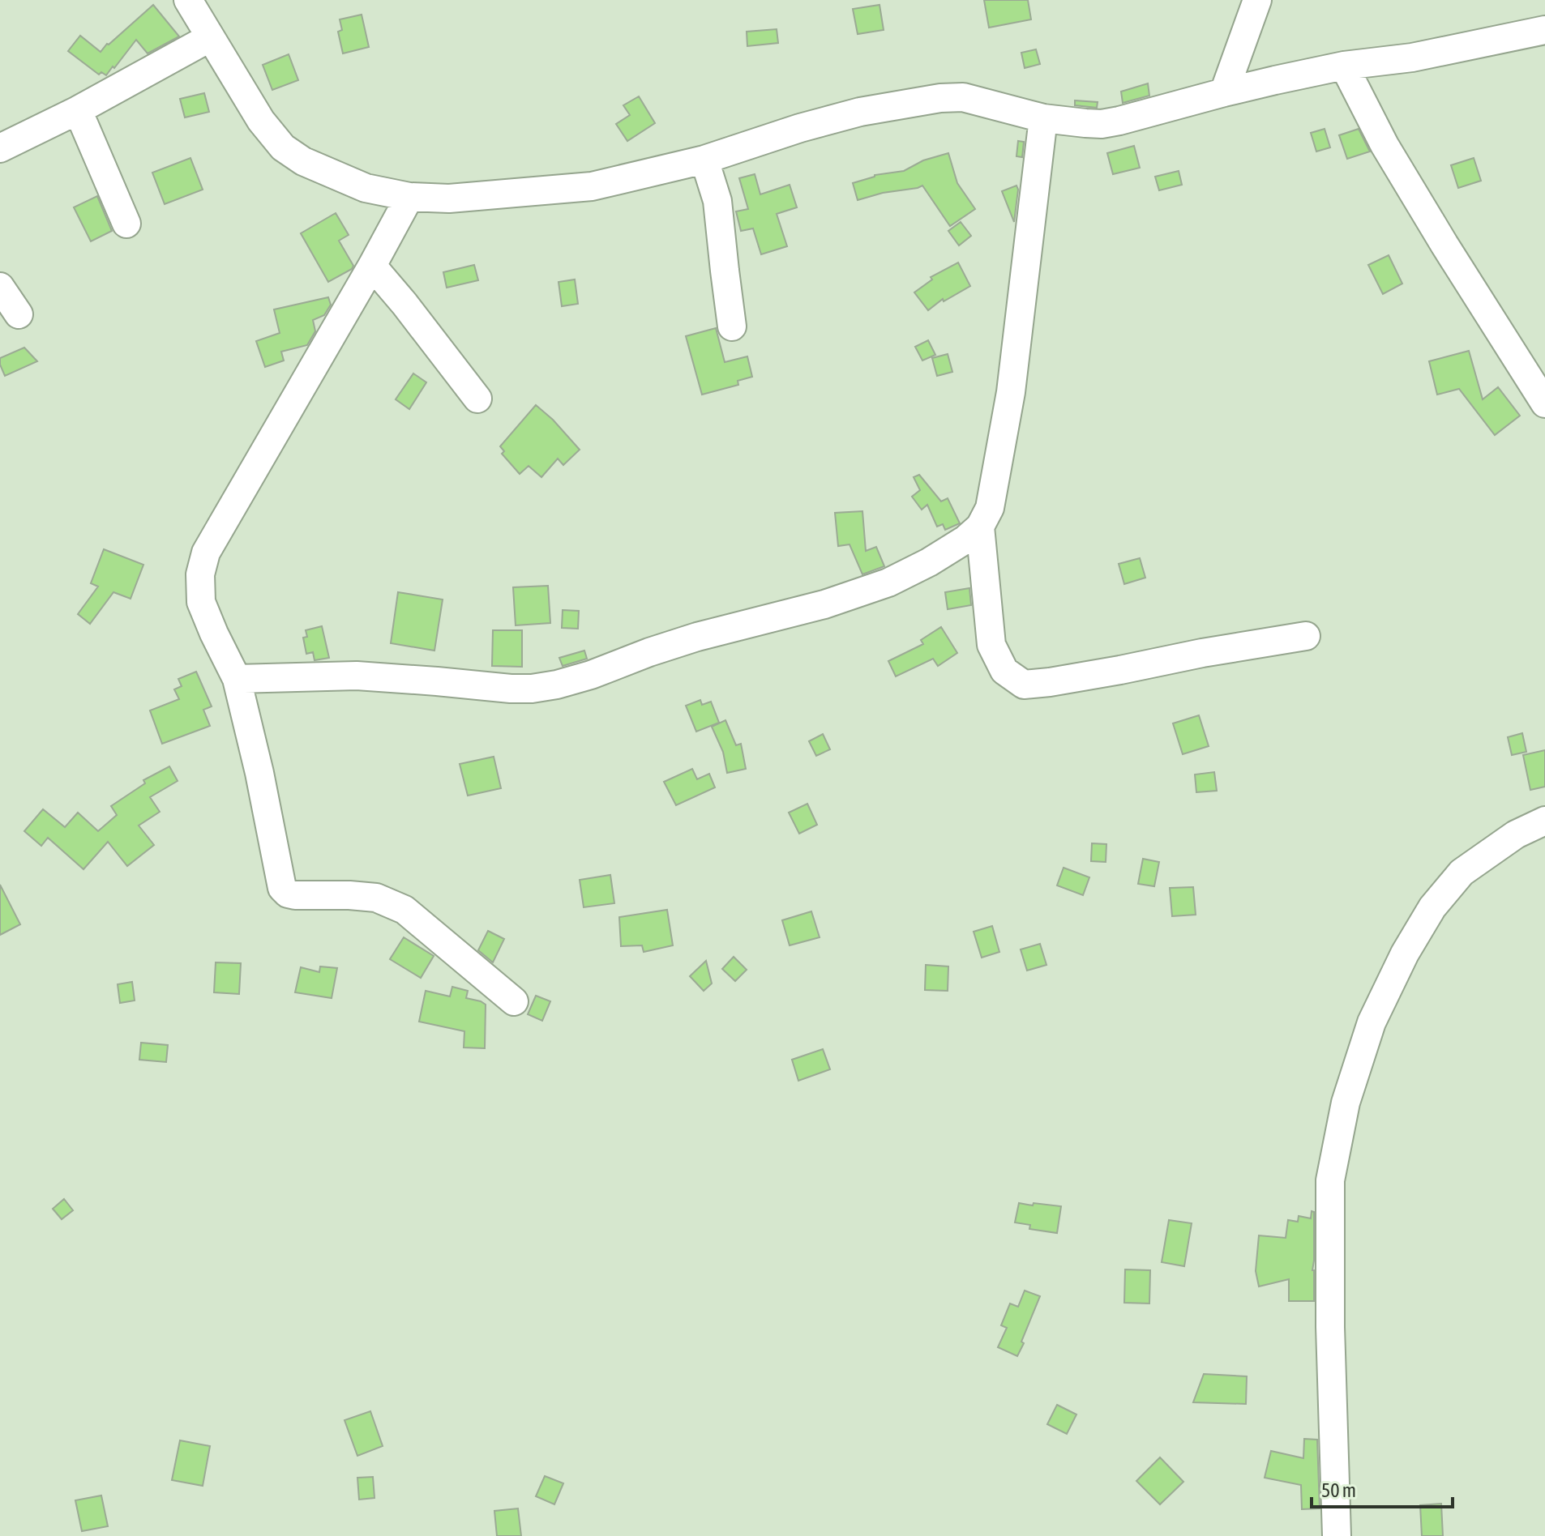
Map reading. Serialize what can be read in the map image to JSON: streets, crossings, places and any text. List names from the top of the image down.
{
  "scale_bar": "50 m"
}
